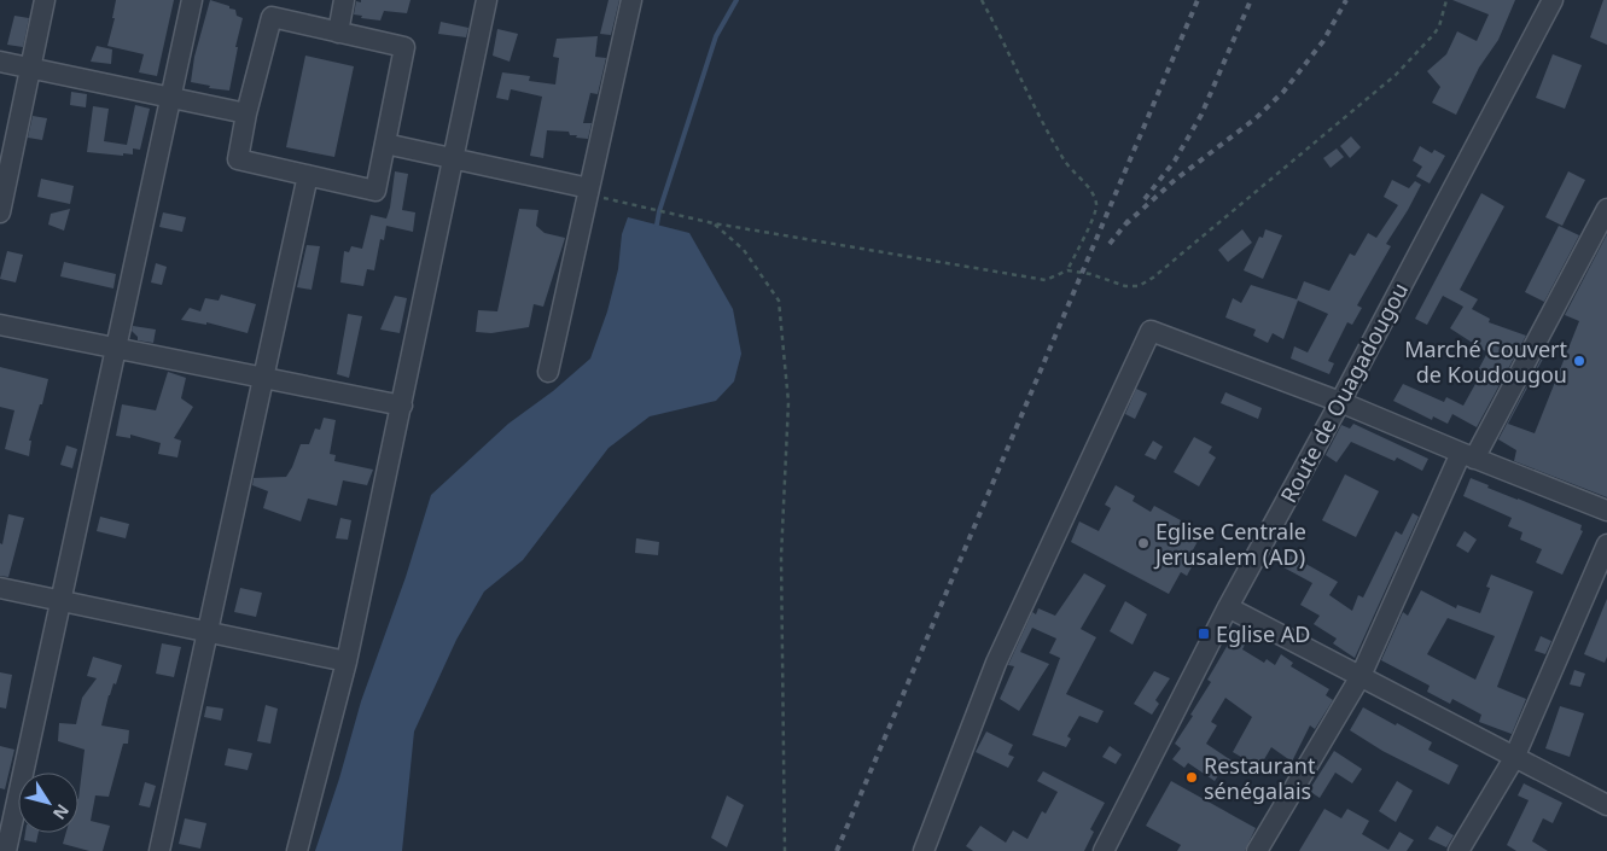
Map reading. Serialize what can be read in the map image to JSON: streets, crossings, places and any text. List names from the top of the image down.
{
  "streets": {
    "street": ["Route de Ouagadougou"]
  },
  "places": {
    "other": ["Marché Couvert de Koudougou", "Eglise Centrale Jerusalem (AD)", "Restaurant sénégalais"],
    "transit": ["Eglise AD"]
  },
  "north": "bottom right"
}
